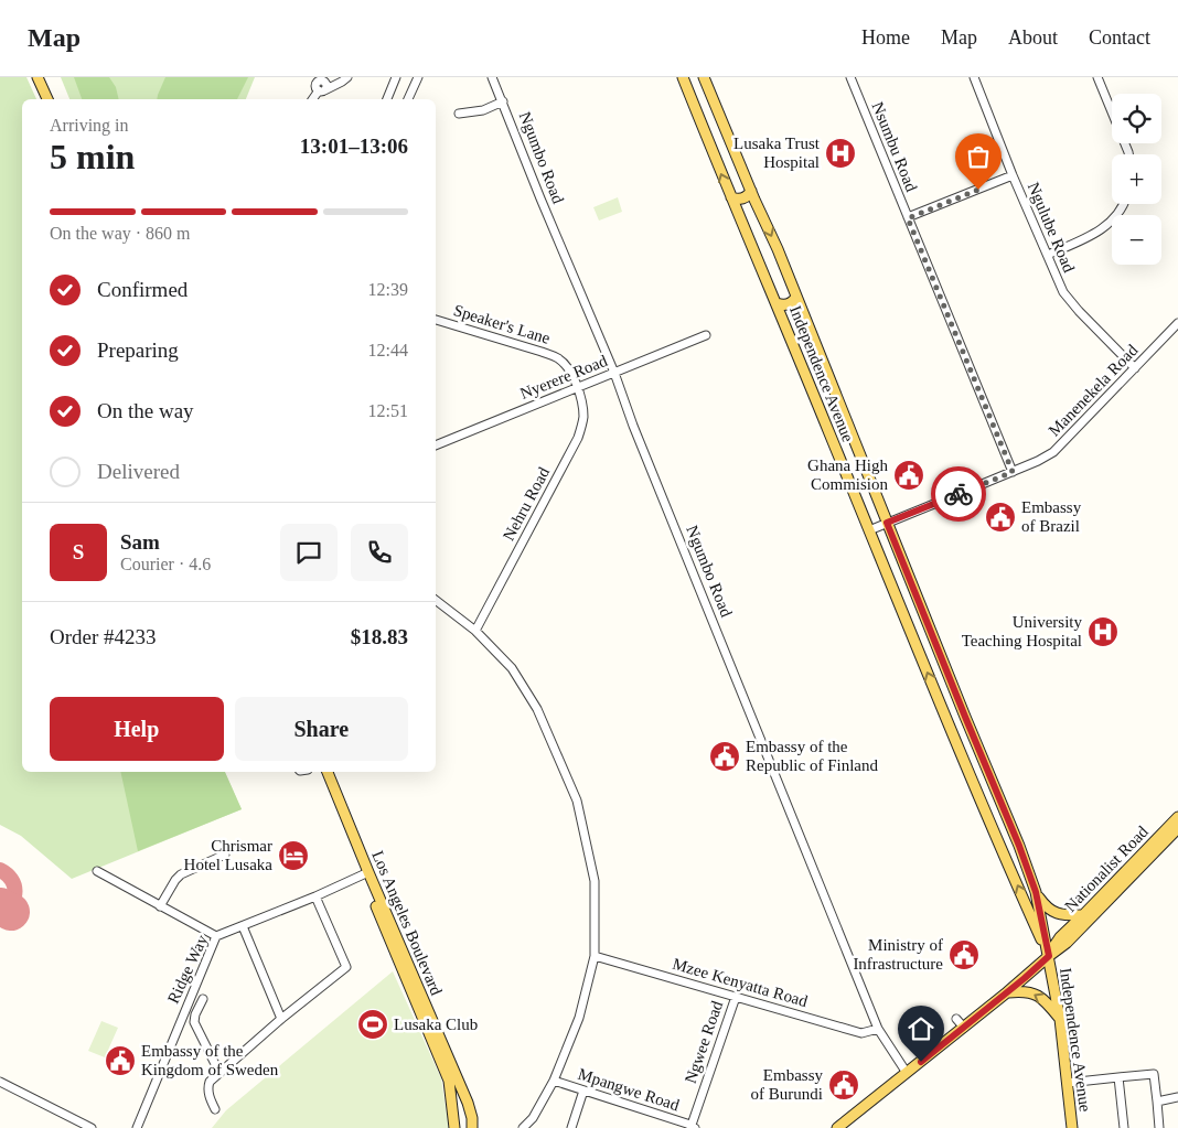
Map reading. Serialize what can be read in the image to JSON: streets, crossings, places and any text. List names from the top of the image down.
{
  "streets": {
    "main road": ["Independence Avenue", "Nationalist Road", "Los Angeles Boulevard"],
    "street": [
      "Nsumbu Road",
      "Ngumbo Road",
      "Ngulube Road",
      "Speaker's Lane",
      "Nyerere Road",
      "Manenekela Road",
      "Nehru Road",
      "Ridge Way",
      "Mzee Kenyatta Road",
      "Ngwee Road",
      "Mpangwe Road"
    ]
  },
  "crossings": [
    ["Nsumbu Road", "Manenekela Road"],
    ["Ngumbo Road", "Nyerere Road"],
    ["Ngumbo Road", "Mzee Kenyatta Road"],
    ["Ngulube Road", "Manenekela Road"],
    ["Speaker's Lane", "Nyerere Road"],
    ["Speaker's Lane", "Nehru Road"],
    ["Independence Avenue", "Manenekela Road"],
    ["Independence Avenue", "Nationalist Road"],
    ["Nyerere Road", "Nehru Road"],
    ["Los Angeles Boulevard", "Ridge Way"],
    ["Mzee Kenyatta Road", "Ngwee Road"],
    ["Ngwee Road", "Mpangwe Road"]
  ],
  "places": {
    "hospital": ["Lusaka Trust Hospital", "University Teaching Hospital"],
    "public building": [
      "Ghana High Commision",
      "Embassy of Brazil",
      "Embassy of the Republic of Finland",
      "Ministry of Infrastructure",
      "Embassy of the Kingdom of Sweden",
      "Embassy of Burundi"
    ],
    "hotel": ["Chrismar Hotel Lusaka"],
    "sports": ["Lusaka Club"]
  },
  "page": {
    "header": "Map",
    "nav": [
      "Home",
      "Map",
      "About",
      "Contact"
    ],
    "map_buttons": ["+", "−"],
    "heading": ["5 min", "Arriving in", "13:01–13:06"],
    "panel": [
      "Sam",
      "Courier · 4.6",
      "Order #4233",
      "$18.83"
    ],
    "bar": "On the way · 860 m",
    "list": [
      ["Confirmed", "12:39"],
      ["Preparing", "12:44"],
      ["On the way", "12:51"],
      "Delivered"
    ],
    "round": "S",
    "buttons": ["Help", "Share"]
  }
}
